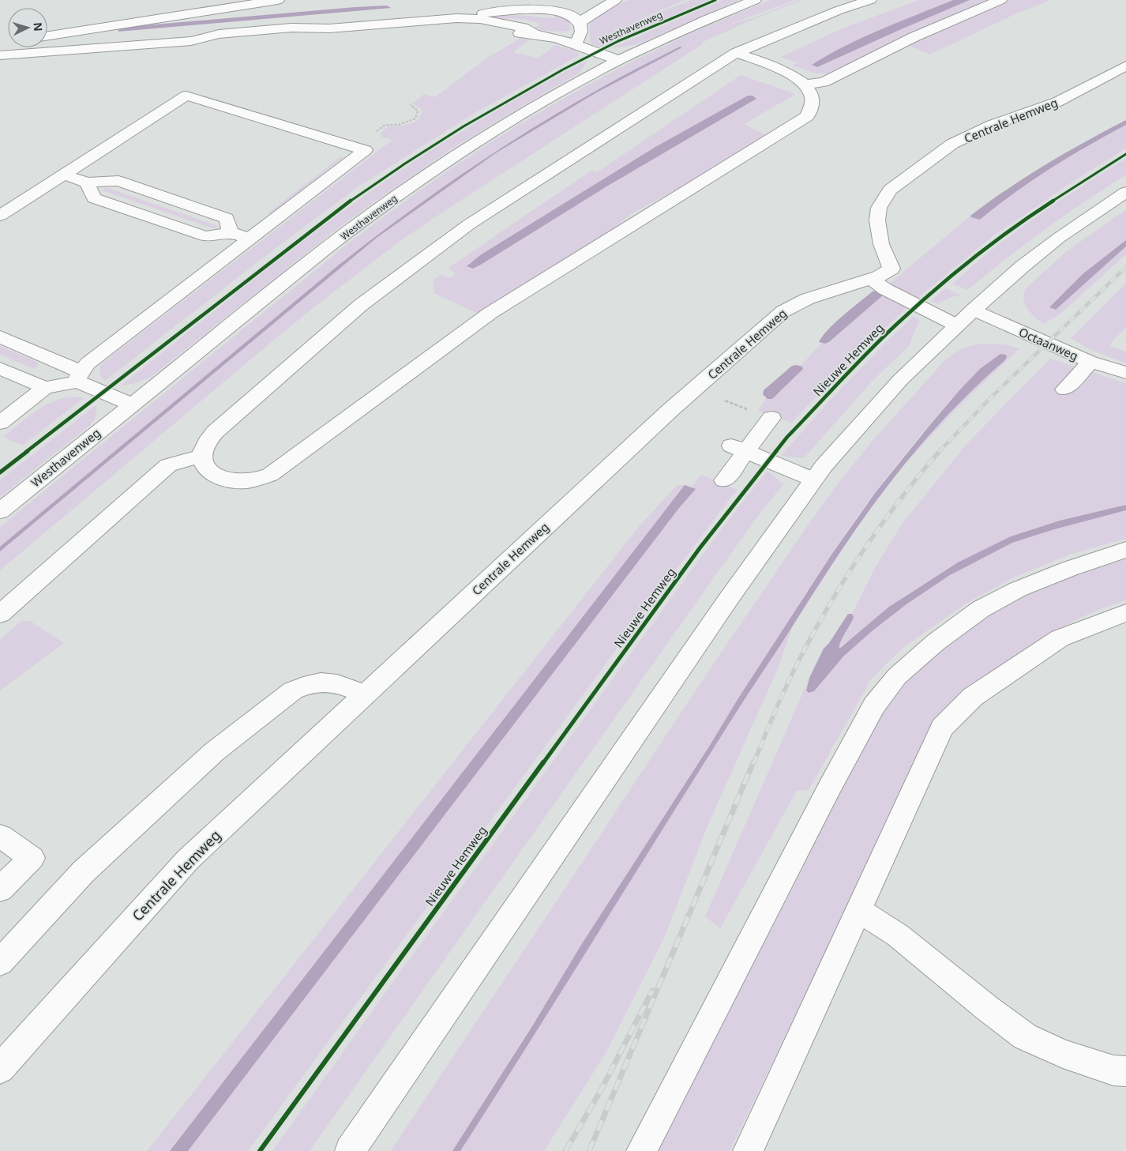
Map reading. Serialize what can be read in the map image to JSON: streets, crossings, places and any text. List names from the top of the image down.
{
  "streets": {
    "street": ["Westhavenweg", "Centrale Hemweg", "Octaanweg"],
    "cycle path": ["Nieuwe Hemweg"]
  },
  "north": "right"
}
